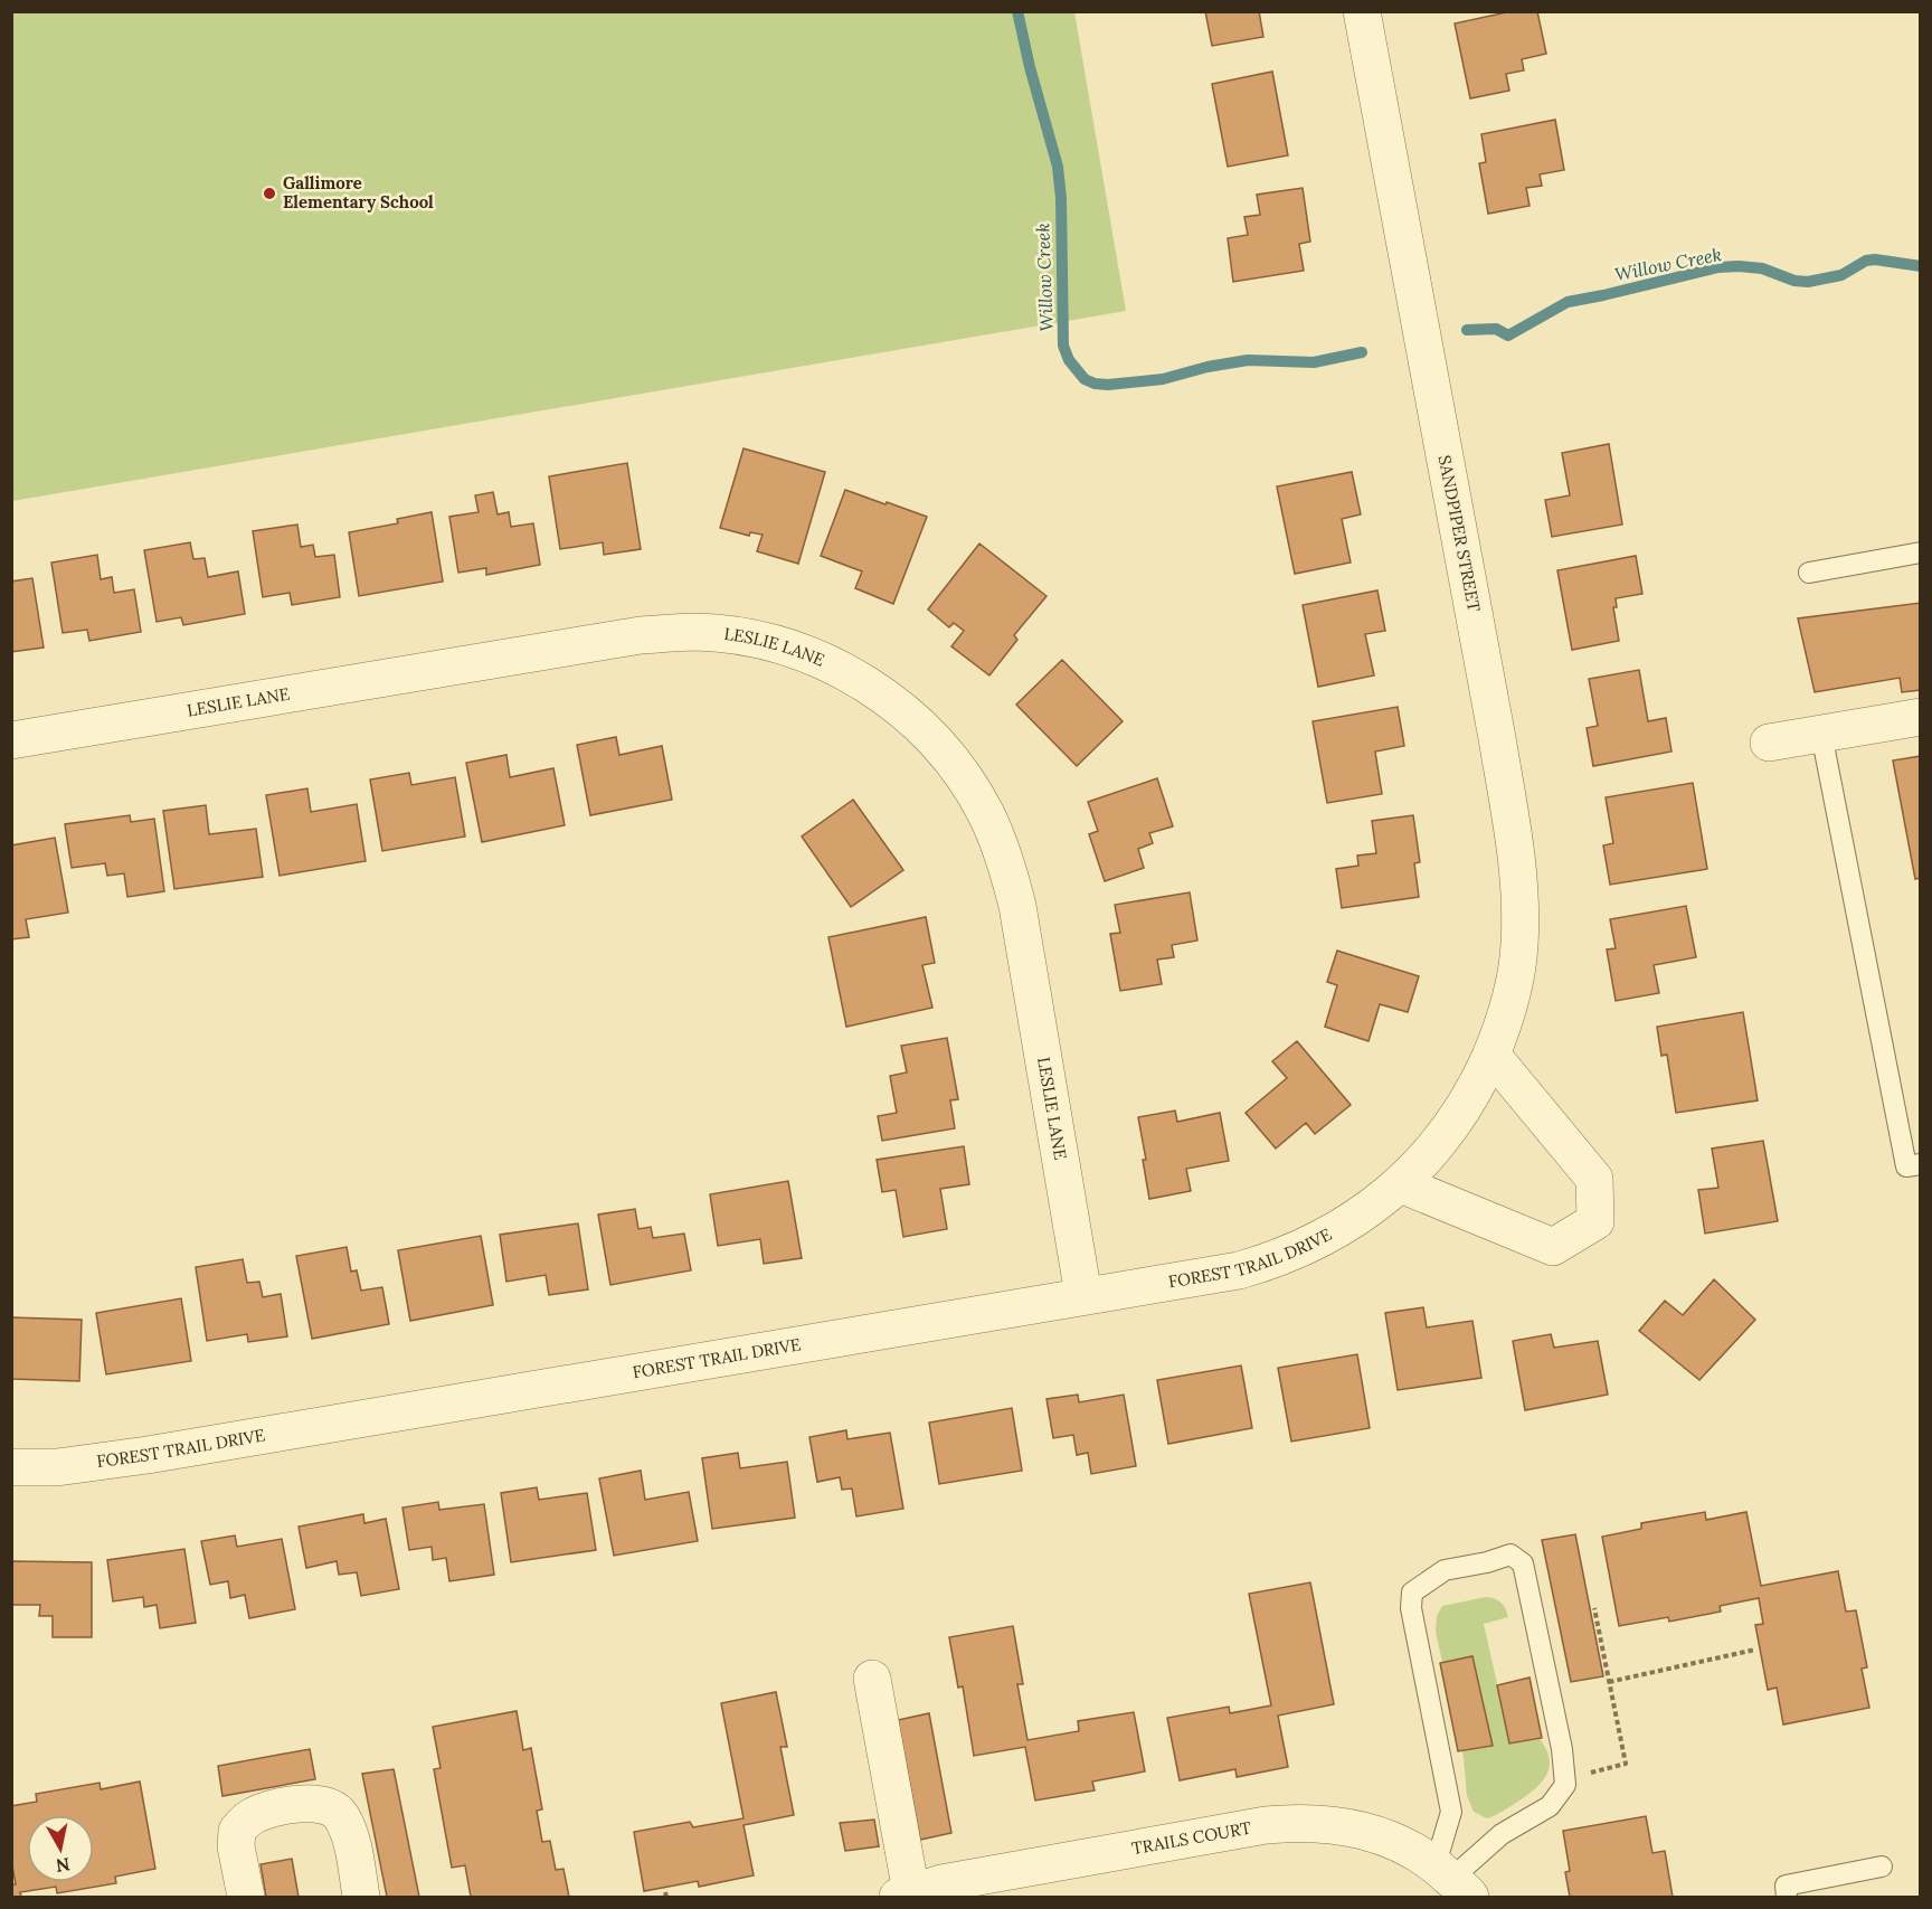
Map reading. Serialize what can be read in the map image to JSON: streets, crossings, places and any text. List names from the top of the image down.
{
  "streets": {
    "street": [
      "SANDPIPER STREET",
      "LESLIE LANE",
      "FOREST TRAIL DRIVE",
      "TRAILS COURT"
    ]
  },
  "crossings": [
    ["SANDPIPER STREET", "FOREST TRAIL DRIVE"],
    ["LESLIE LANE", "FOREST TRAIL DRIVE"]
  ],
  "water": ["Willow Creek"],
  "places": ["Gallimore Elementary School"],
  "north": "bottom"
}
